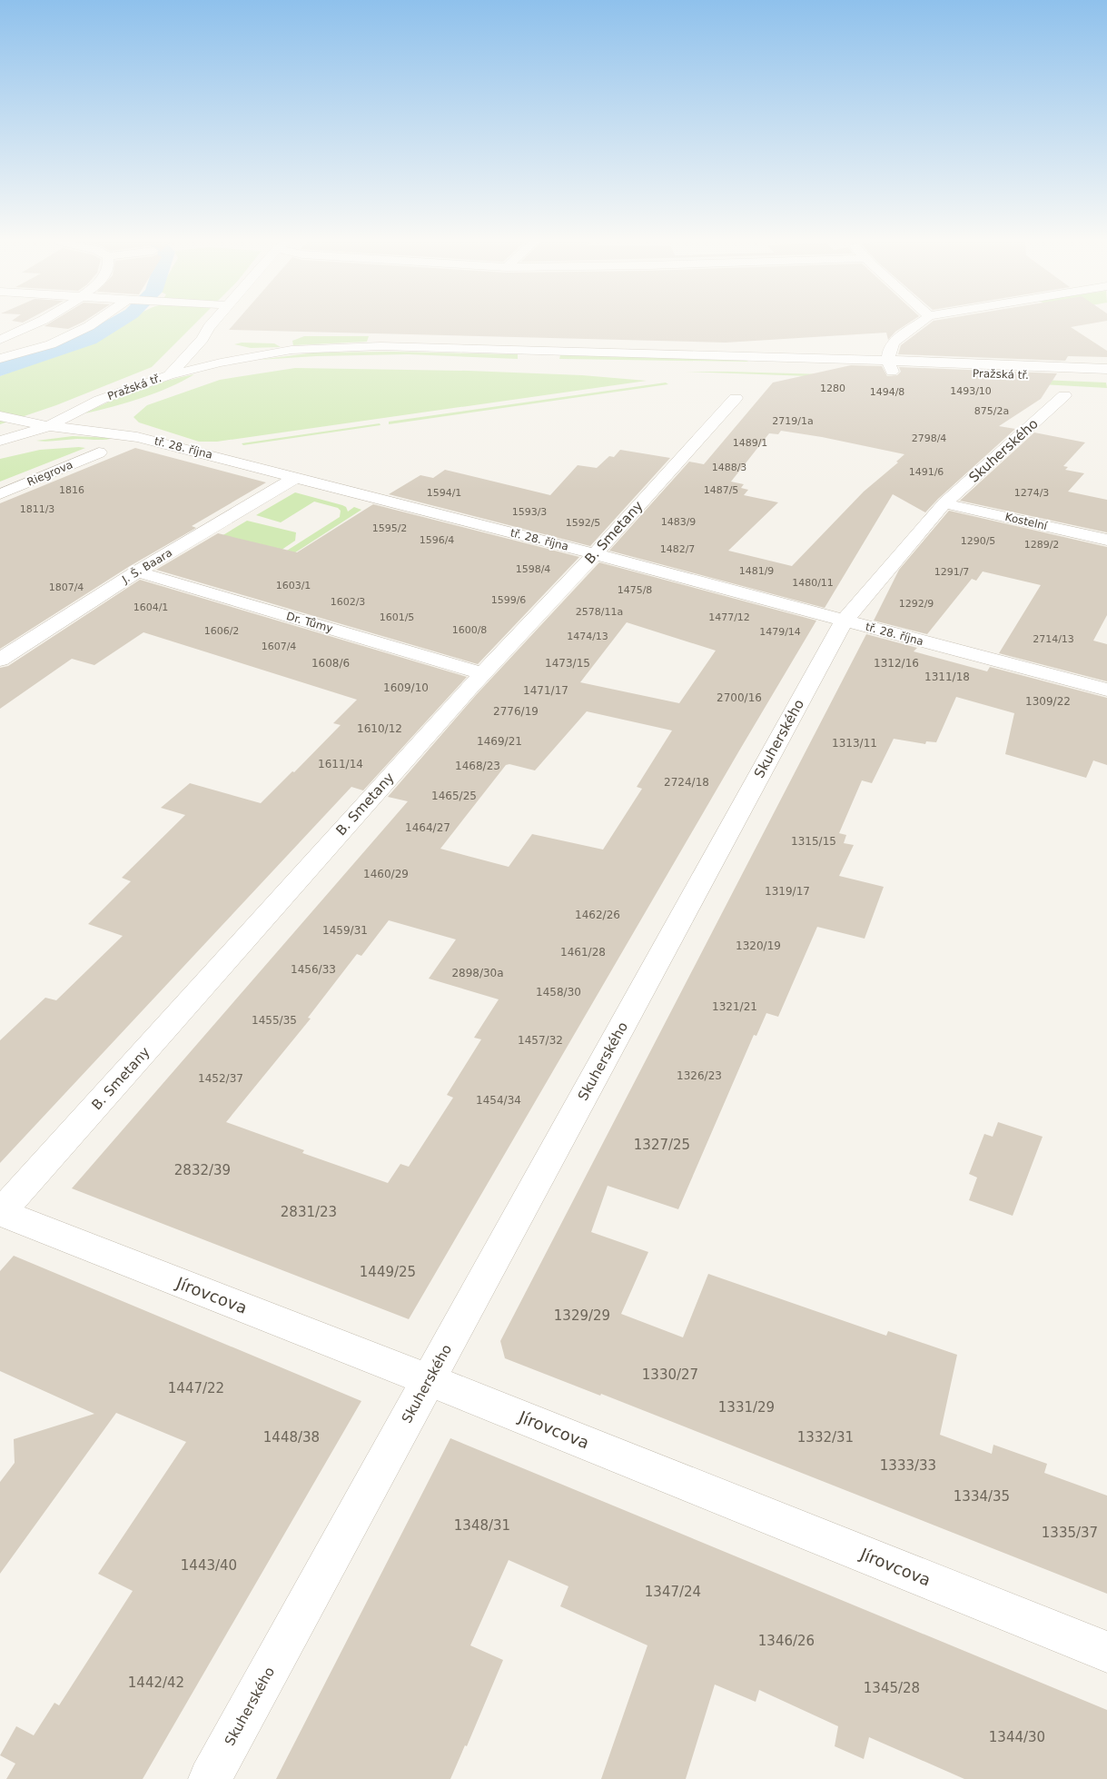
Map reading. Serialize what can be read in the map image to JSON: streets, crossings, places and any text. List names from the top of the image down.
{
  "streets": {
    "street": [
      "Pražská tř.",
      "tř. 28. října",
      "Skuherského",
      "Riegrova",
      "Kostelní",
      "B. Smetany",
      "J. Š. Baara",
      "Dr. Tůmy",
      "Jírovcova"
    ]
  },
  "crossings": [
    ["Pražská tř.", "tř. 28. října"],
    ["tř. 28. října", "Skuherského"],
    ["tř. 28. října", "B. Smetany"],
    ["tř. 28. října", "J. Š. Baara"],
    ["Skuherského", "Kostelní"],
    ["Skuherského", "Jírovcova"],
    ["B. Smetany", "Dr. Tůmy"],
    ["B. Smetany", "Jírovcova"],
    ["J. Š. Baara", "Dr. Tůmy"]
  ],
  "house_numbers": [
    "1280",
    "1493/10",
    "1494/8",
    "875/2a",
    "2719/1a",
    "2798/4",
    "1489/1",
    "1488/3",
    "1491/6",
    "1816",
    "1487/5",
    "1594/1",
    "1274/3",
    "1811/3",
    "1593/3",
    "1483/9",
    "1592/5",
    "1595/2",
    "1596/4",
    "1290/5",
    "1289/2",
    "1482/7",
    "1598/4",
    "1481/9",
    "1291/7",
    "1480/11",
    "1603/1",
    "1807/4",
    "1475/8",
    "1599/6",
    "1602/3",
    "1292/9",
    "1604/1",
    "2578/11a",
    "1601/5",
    "1477/12",
    "1600/8",
    "1606/2",
    "1479/14",
    "1474/13",
    "2714/13",
    "1607/4",
    "1608/6",
    "1473/15",
    "1312/16",
    "1311/18",
    "1609/10",
    "1471/17",
    "2700/16",
    "1309/22",
    "2776/19",
    "1610/12",
    "1469/21",
    "1313/11",
    "1611/14",
    "1468/23",
    "2724/18",
    "1465/25",
    "1464/27",
    "1315/15",
    "1460/29",
    "1319/17",
    "1462/26",
    "1459/31",
    "1320/19",
    "1461/28",
    "1456/33",
    "2898/30a",
    "1458/30",
    "1321/21",
    "1455/35",
    "1457/32",
    "1326/23",
    "1452/37",
    "1454/34",
    "1327/25",
    "2832/39",
    "2831/23",
    "1449/25",
    "1329/29",
    "1330/27",
    "1447/22",
    "1331/29",
    "1448/38",
    "1332/31",
    "1333/33",
    "1334/35",
    "1348/31",
    "1335/37",
    "1443/40",
    "1347/24",
    "1346/26",
    "1442/42",
    "1345/28",
    "1344/30"
  ]
}
